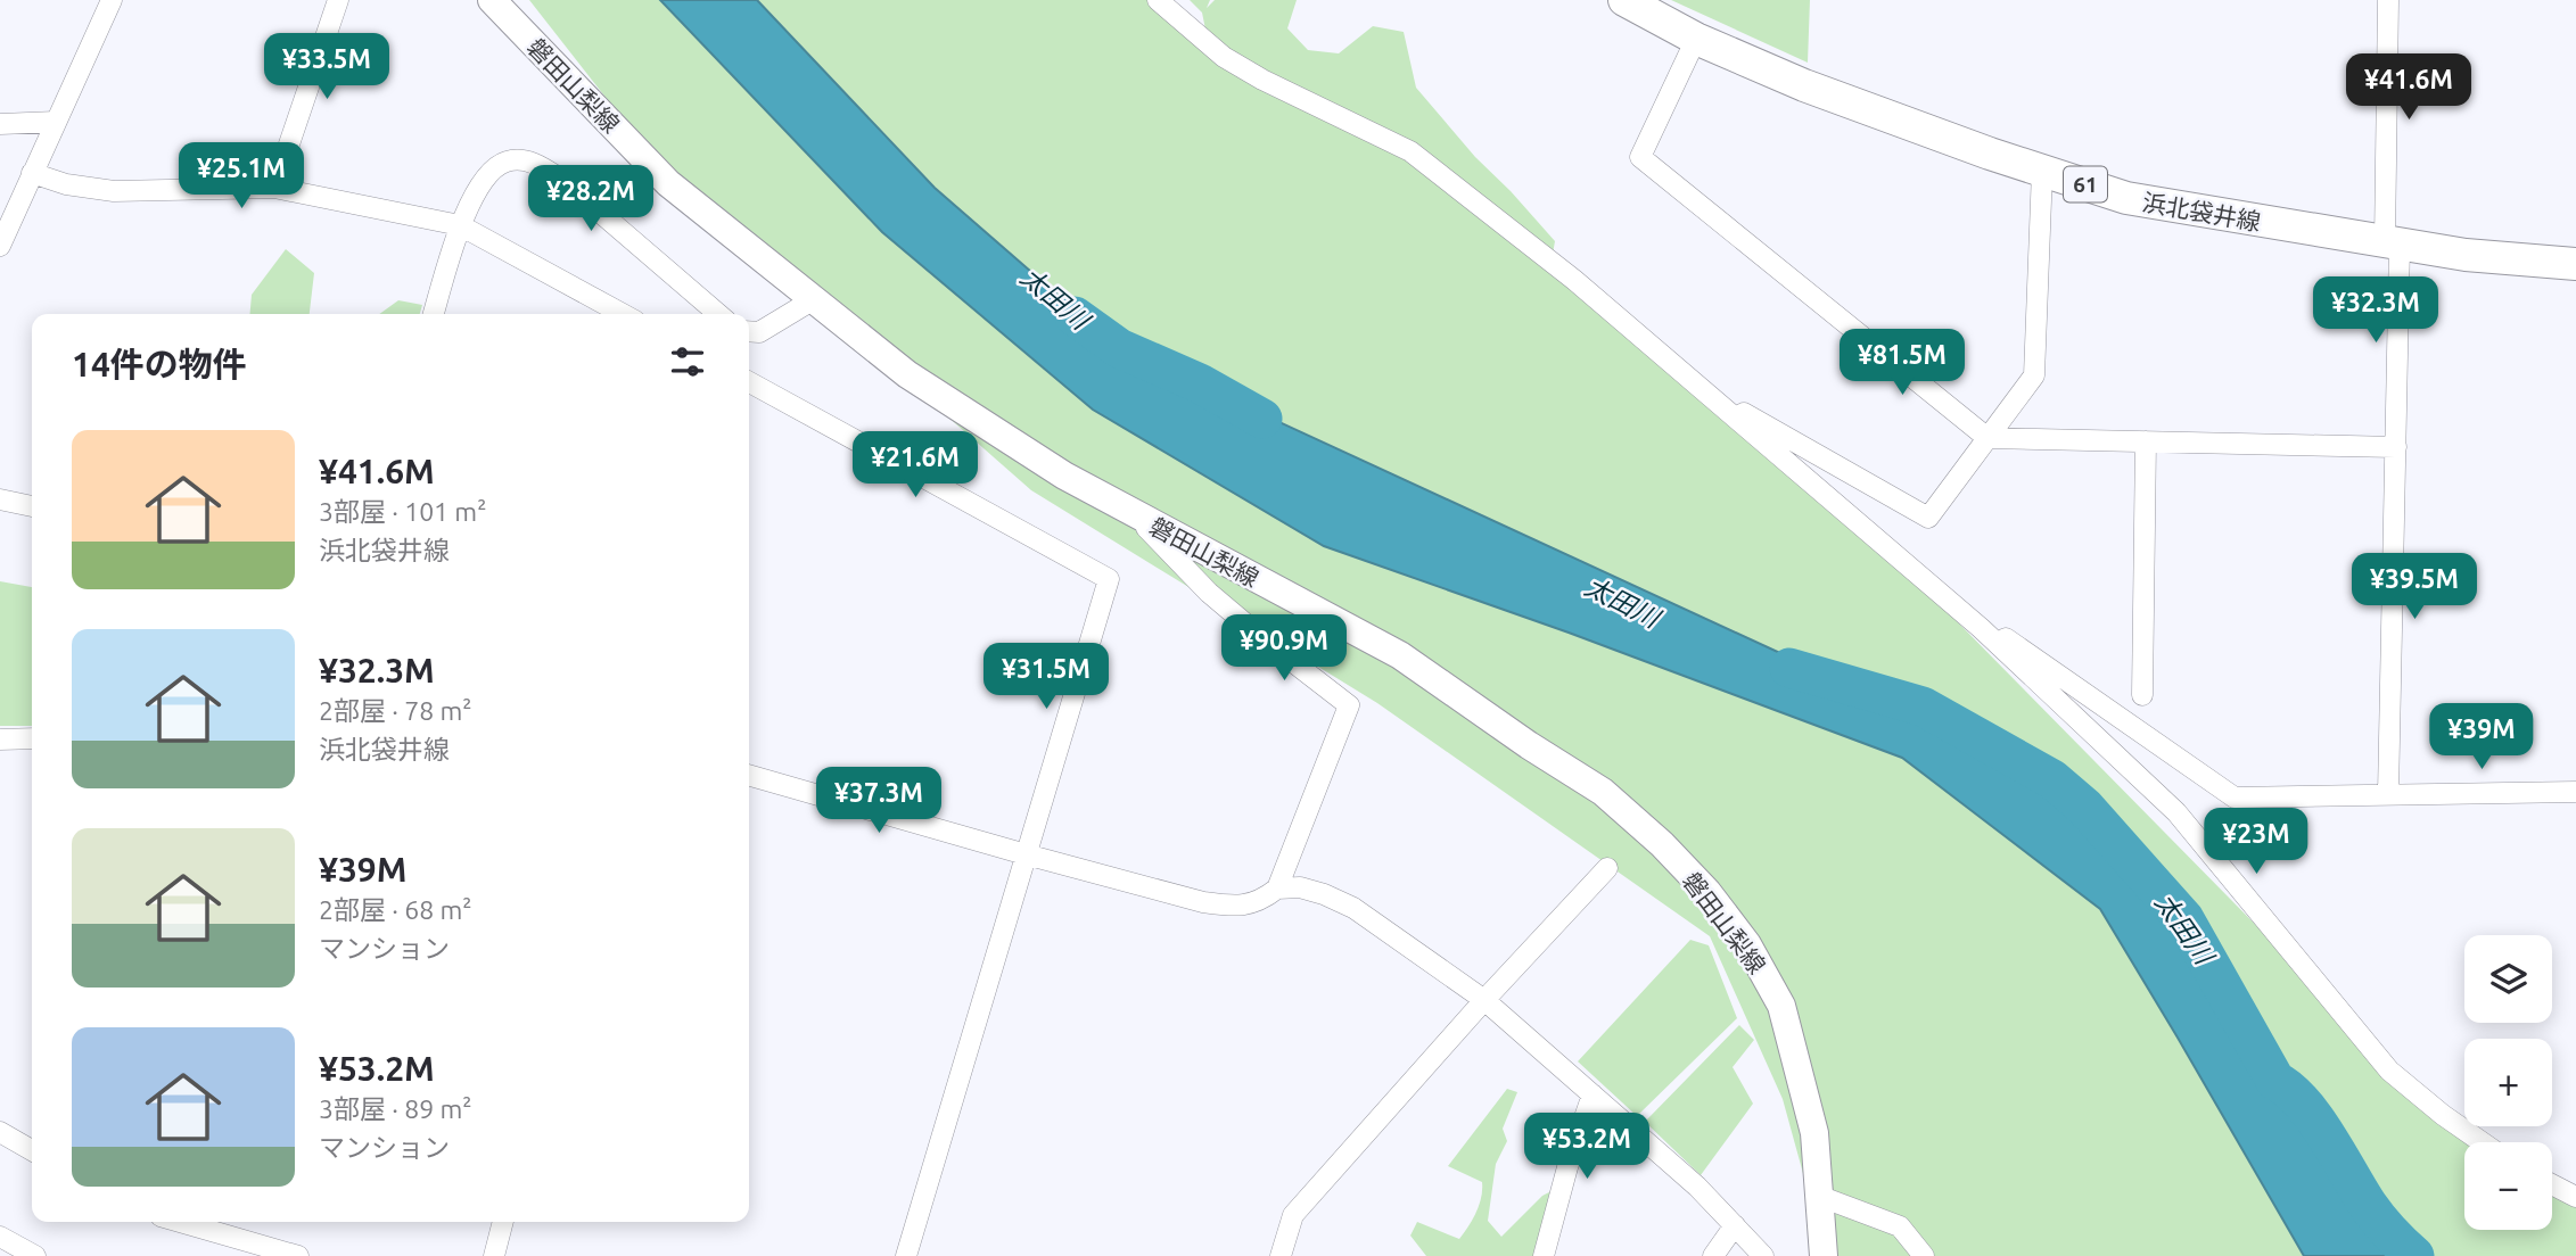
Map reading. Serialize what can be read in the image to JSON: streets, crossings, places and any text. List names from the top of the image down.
{
  "streets": {
    "main road": ["磐田山梨線", "61", "浜北袋井線"]
  },
  "water": ["太田川"],
  "page": {
    "price": [
      "¥33.5M",
      "¥41.6M",
      "¥25.1M",
      "¥28.2M",
      "¥32.3M",
      "¥81.5M",
      "¥21.6M",
      "¥39.5M",
      "¥90.9M",
      "¥31.5M",
      "¥39M",
      "¥37.3M",
      "¥23M",
      "¥53.2M"
    ],
    "heading": "14件の物件",
    "list": [
      {
        "name": "¥41.6M",
        "note": "3部屋 · 101 m² · 浜北袋井線"
      },
      {
        "name": "¥32.3M",
        "note": "2部屋 · 78 m² · 浜北袋井線"
      },
      {
        "name": "¥39M",
        "note": "2部屋 · 68 m² · マンション"
      },
      {
        "name": "¥53.2M",
        "note": "3部屋 · 89 m² · マンション"
      }
    ],
    "map_buttons": ["+", "−"]
  }
}
